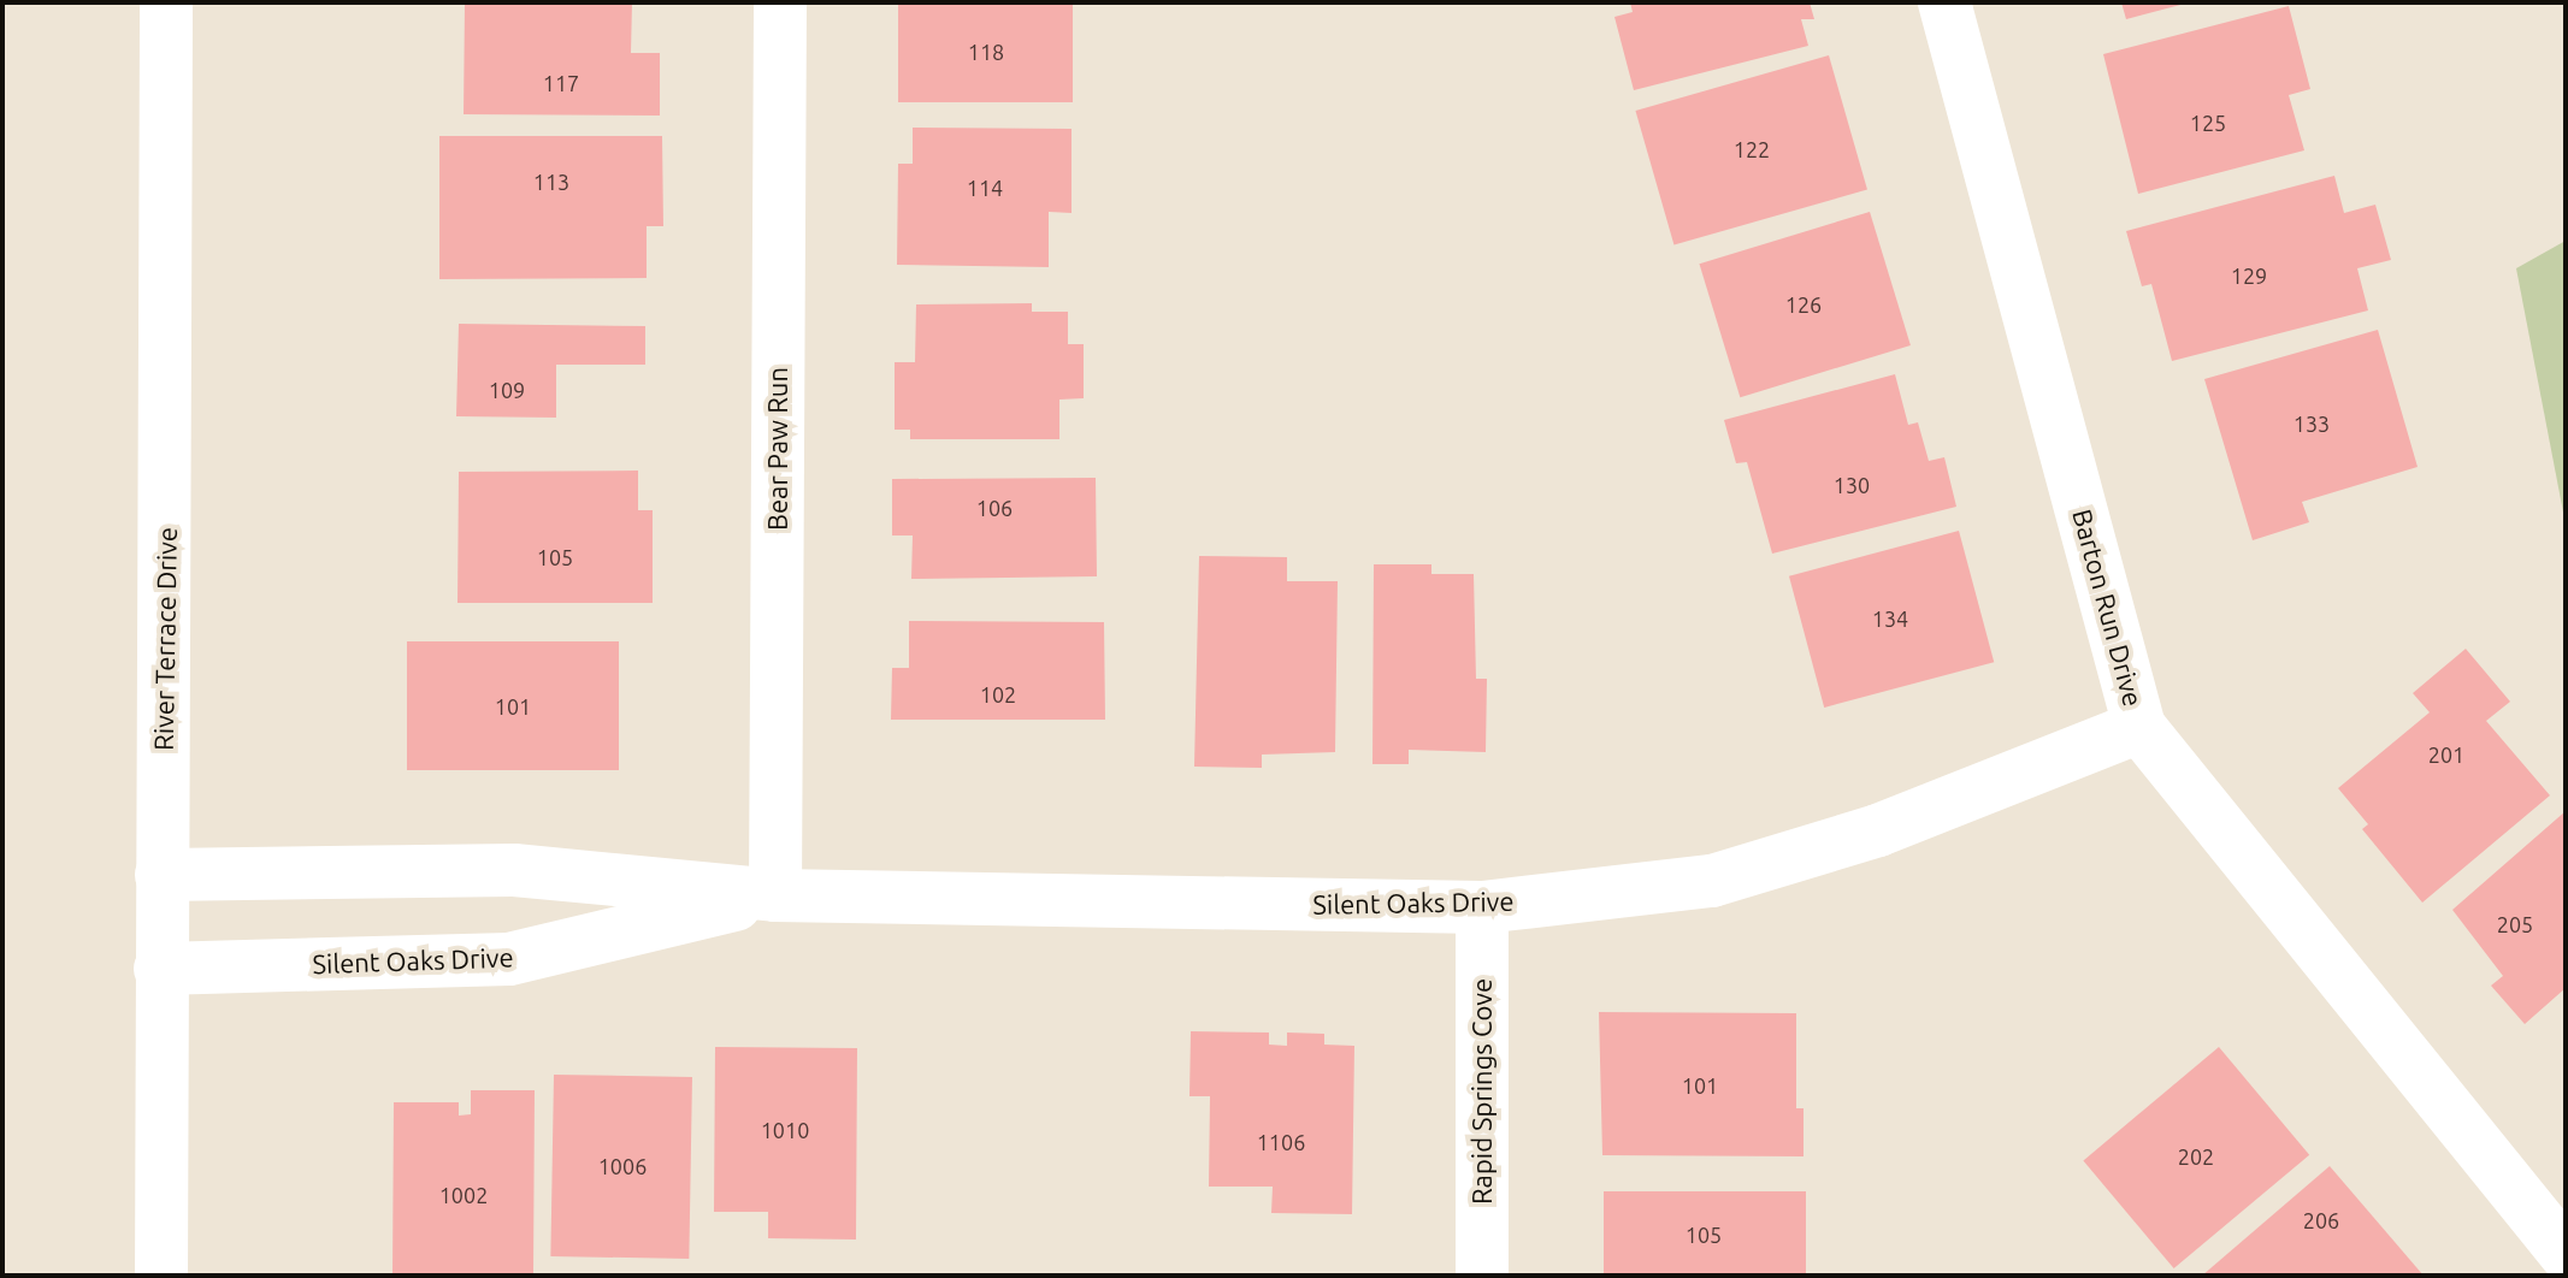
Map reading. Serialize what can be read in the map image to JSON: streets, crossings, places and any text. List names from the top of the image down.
{
  "streets": {
    "street": [
      "Bear Paw Run",
      "Barton Run Drive",
      "River Terrace Drive",
      "Silent Oaks Drive",
      "Rapid Springs Cove"
    ]
  },
  "crossings": [
    ["Bear Paw Run", "Silent Oaks Drive"],
    ["Barton Run Drive", "Silent Oaks Drive"],
    ["River Terrace Drive", "Silent Oaks Drive"],
    ["Silent Oaks Drive", "Rapid Springs Cove"]
  ],
  "house_numbers": [
    "118",
    "117",
    "125",
    "122",
    "113",
    "114",
    "129",
    "126",
    "109",
    "133",
    "130",
    "106",
    "105",
    "134",
    "102",
    "101",
    "201",
    "205",
    "101",
    "1010",
    "1106",
    "202",
    "1006",
    "1002",
    "206",
    "105"
  ]
}
